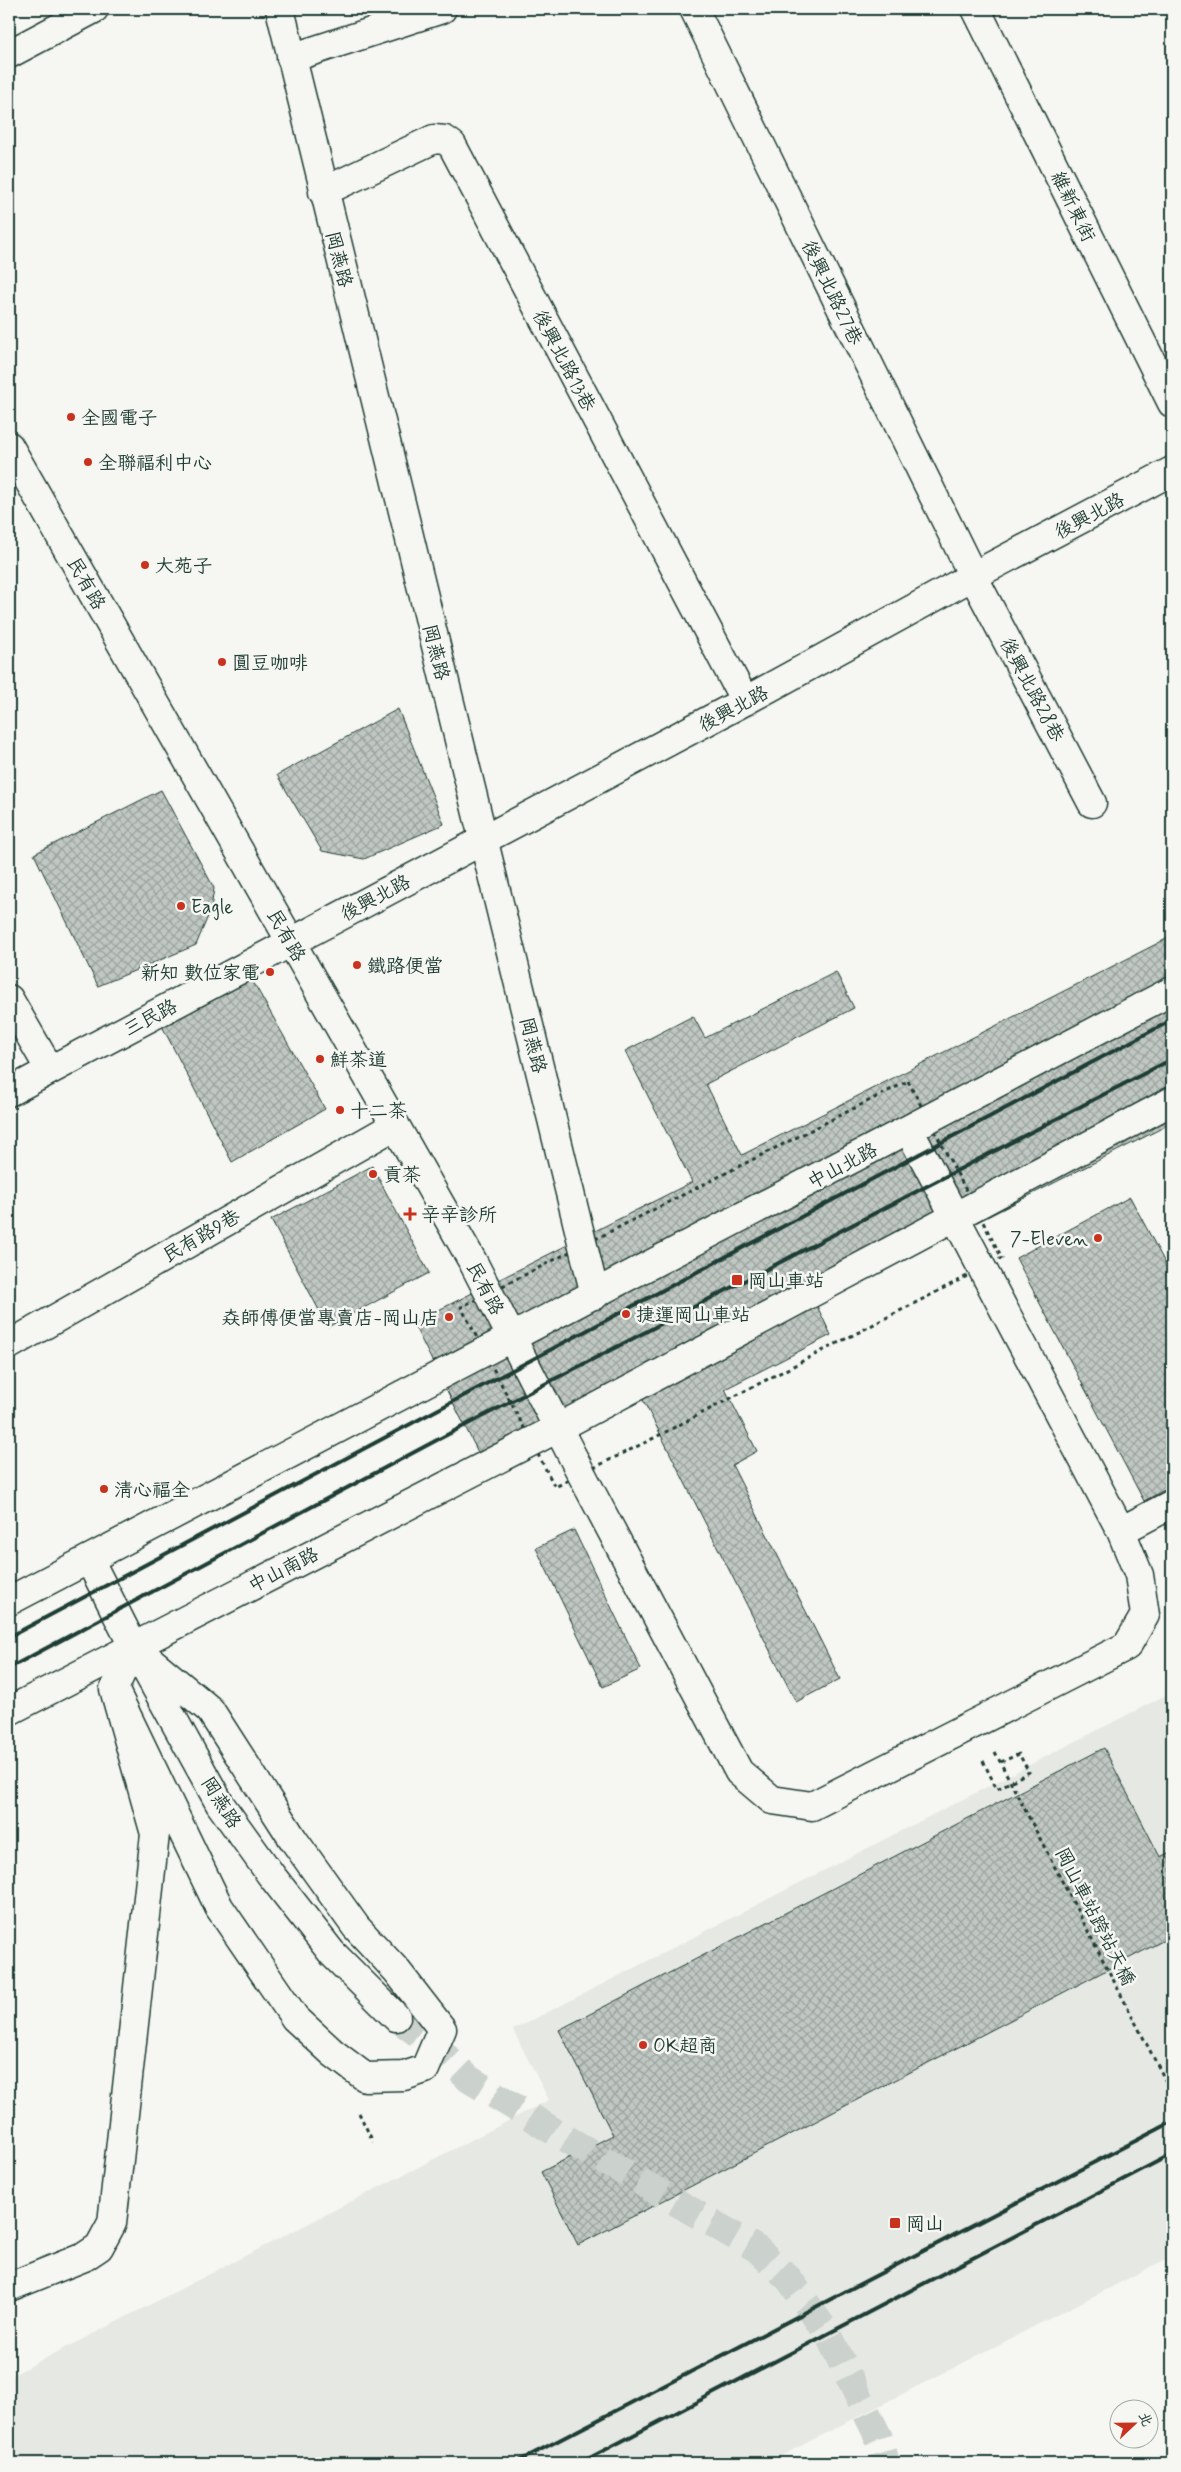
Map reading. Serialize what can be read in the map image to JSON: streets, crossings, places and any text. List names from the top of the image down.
{
  "streets": {
    "street": [
      "維新東街",
      "岡燕路",
      "後興北路27巷",
      "後興北路13巷",
      "後興北路",
      "民有路",
      "後興北路28巷",
      "三民路",
      "中山北路",
      "民有路9巷",
      "中山南路"
    ],
    "path": ["岡山車站跨站天橋"]
  },
  "crossings": [
    ["岡燕路", "後興北路13巷"],
    ["岡燕路", "後興北路"],
    ["岡燕路", "中山北路"],
    ["岡燕路", "中山南路"],
    ["後興北路27巷", "後興北路"],
    ["後興北路27巷", "後興北路28巷"],
    ["後興北路13巷", "後興北路"],
    ["後興北路", "民有路"],
    ["後興北路", "後興北路28巷"],
    ["後興北路", "三民路"],
    ["民有路", "三民路"],
    ["民有路", "中山北路"],
    ["民有路", "民有路9巷"],
    ["民有路", "中山南路"]
  ],
  "places": {
    "other": [
      "全國電子",
      "全聯福利中心",
      "大苑子",
      "圓豆咖啡",
      "Eagle",
      "鐵路便當",
      "新知 數位家電",
      "鮮茶道",
      "十二茶",
      "貢茶",
      "7-Eleven",
      "捷運岡山車站",
      "𡘙師傅便當專賣店-岡山店",
      "清心福全",
      "OK超商"
    ],
    "health": ["辛辛診所"],
    "transit": ["岡山車站", "岡山"]
  },
  "north": "right"
}
